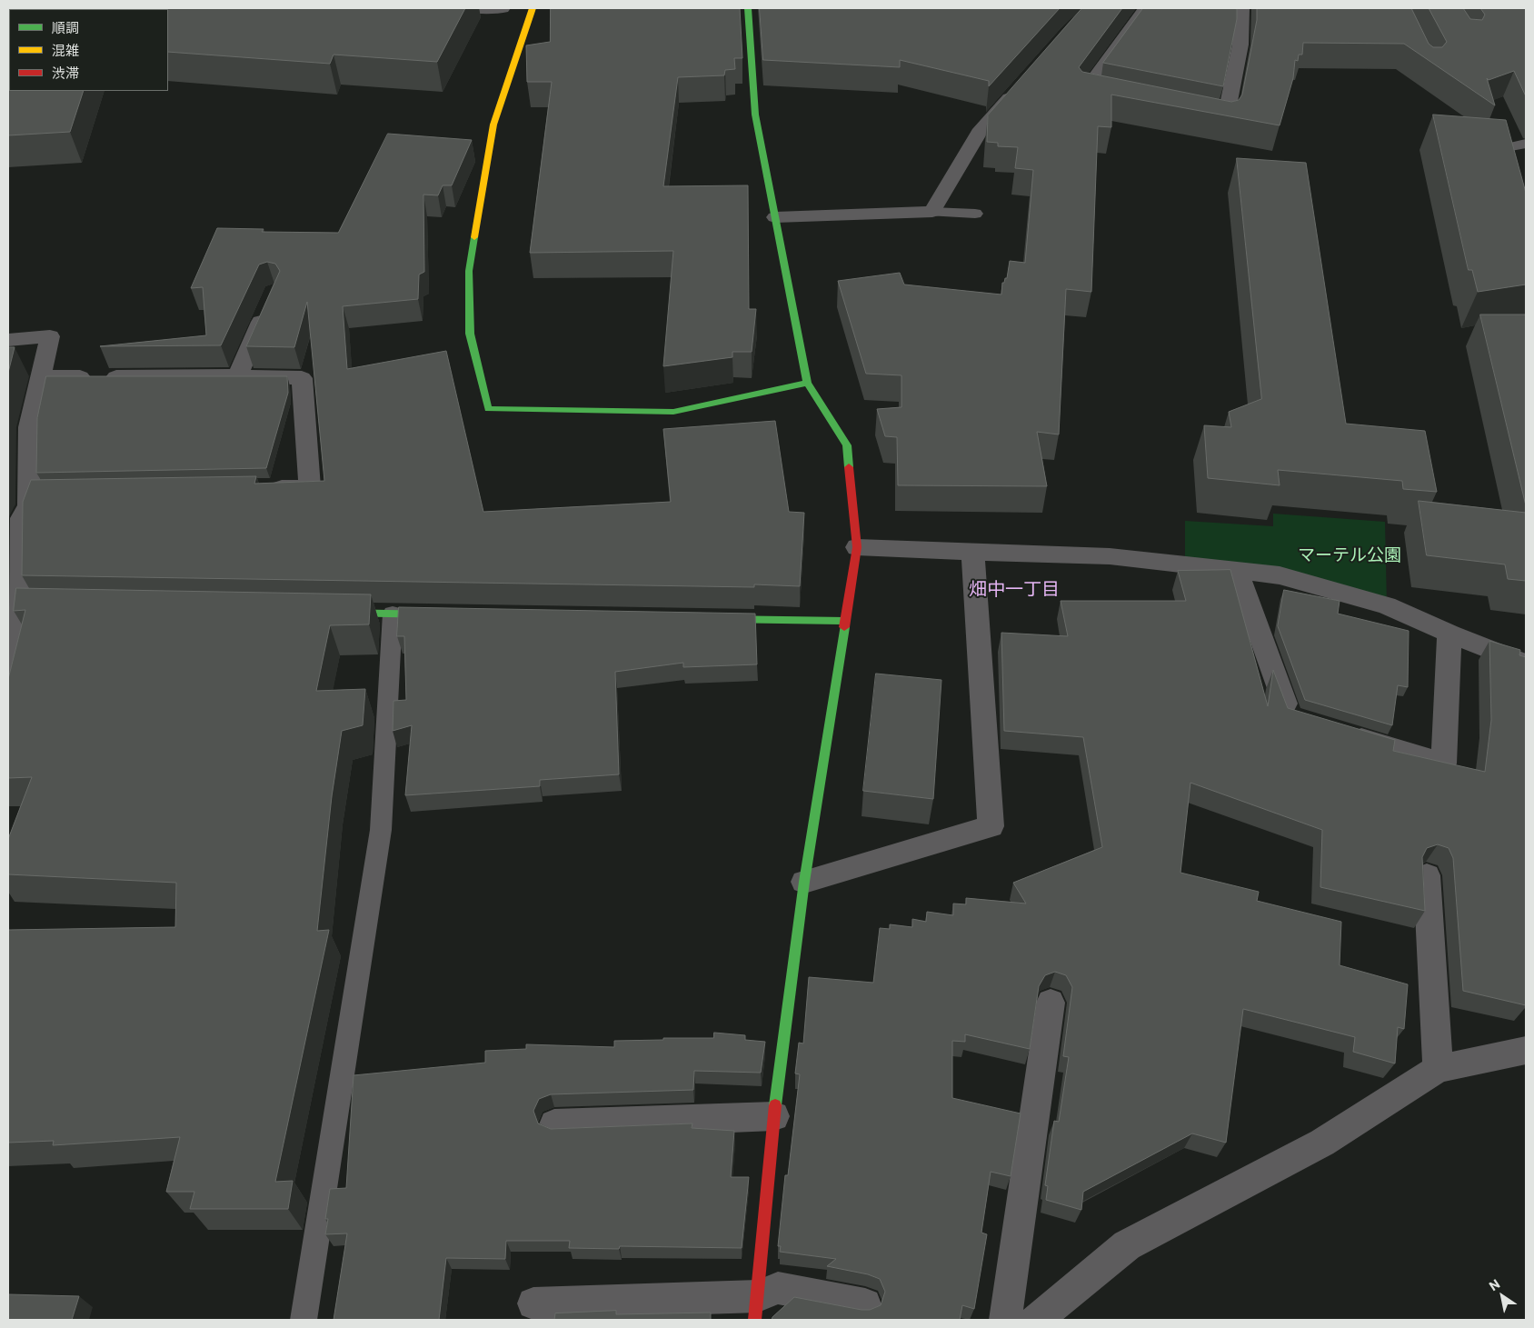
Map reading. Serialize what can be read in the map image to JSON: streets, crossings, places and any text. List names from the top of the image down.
{
  "districts": ["畑中一丁目"],
  "parks": ["マーテル公園"],
  "legend": ["順調", "混雑", "渋滞"],
  "north": "top left"
}
